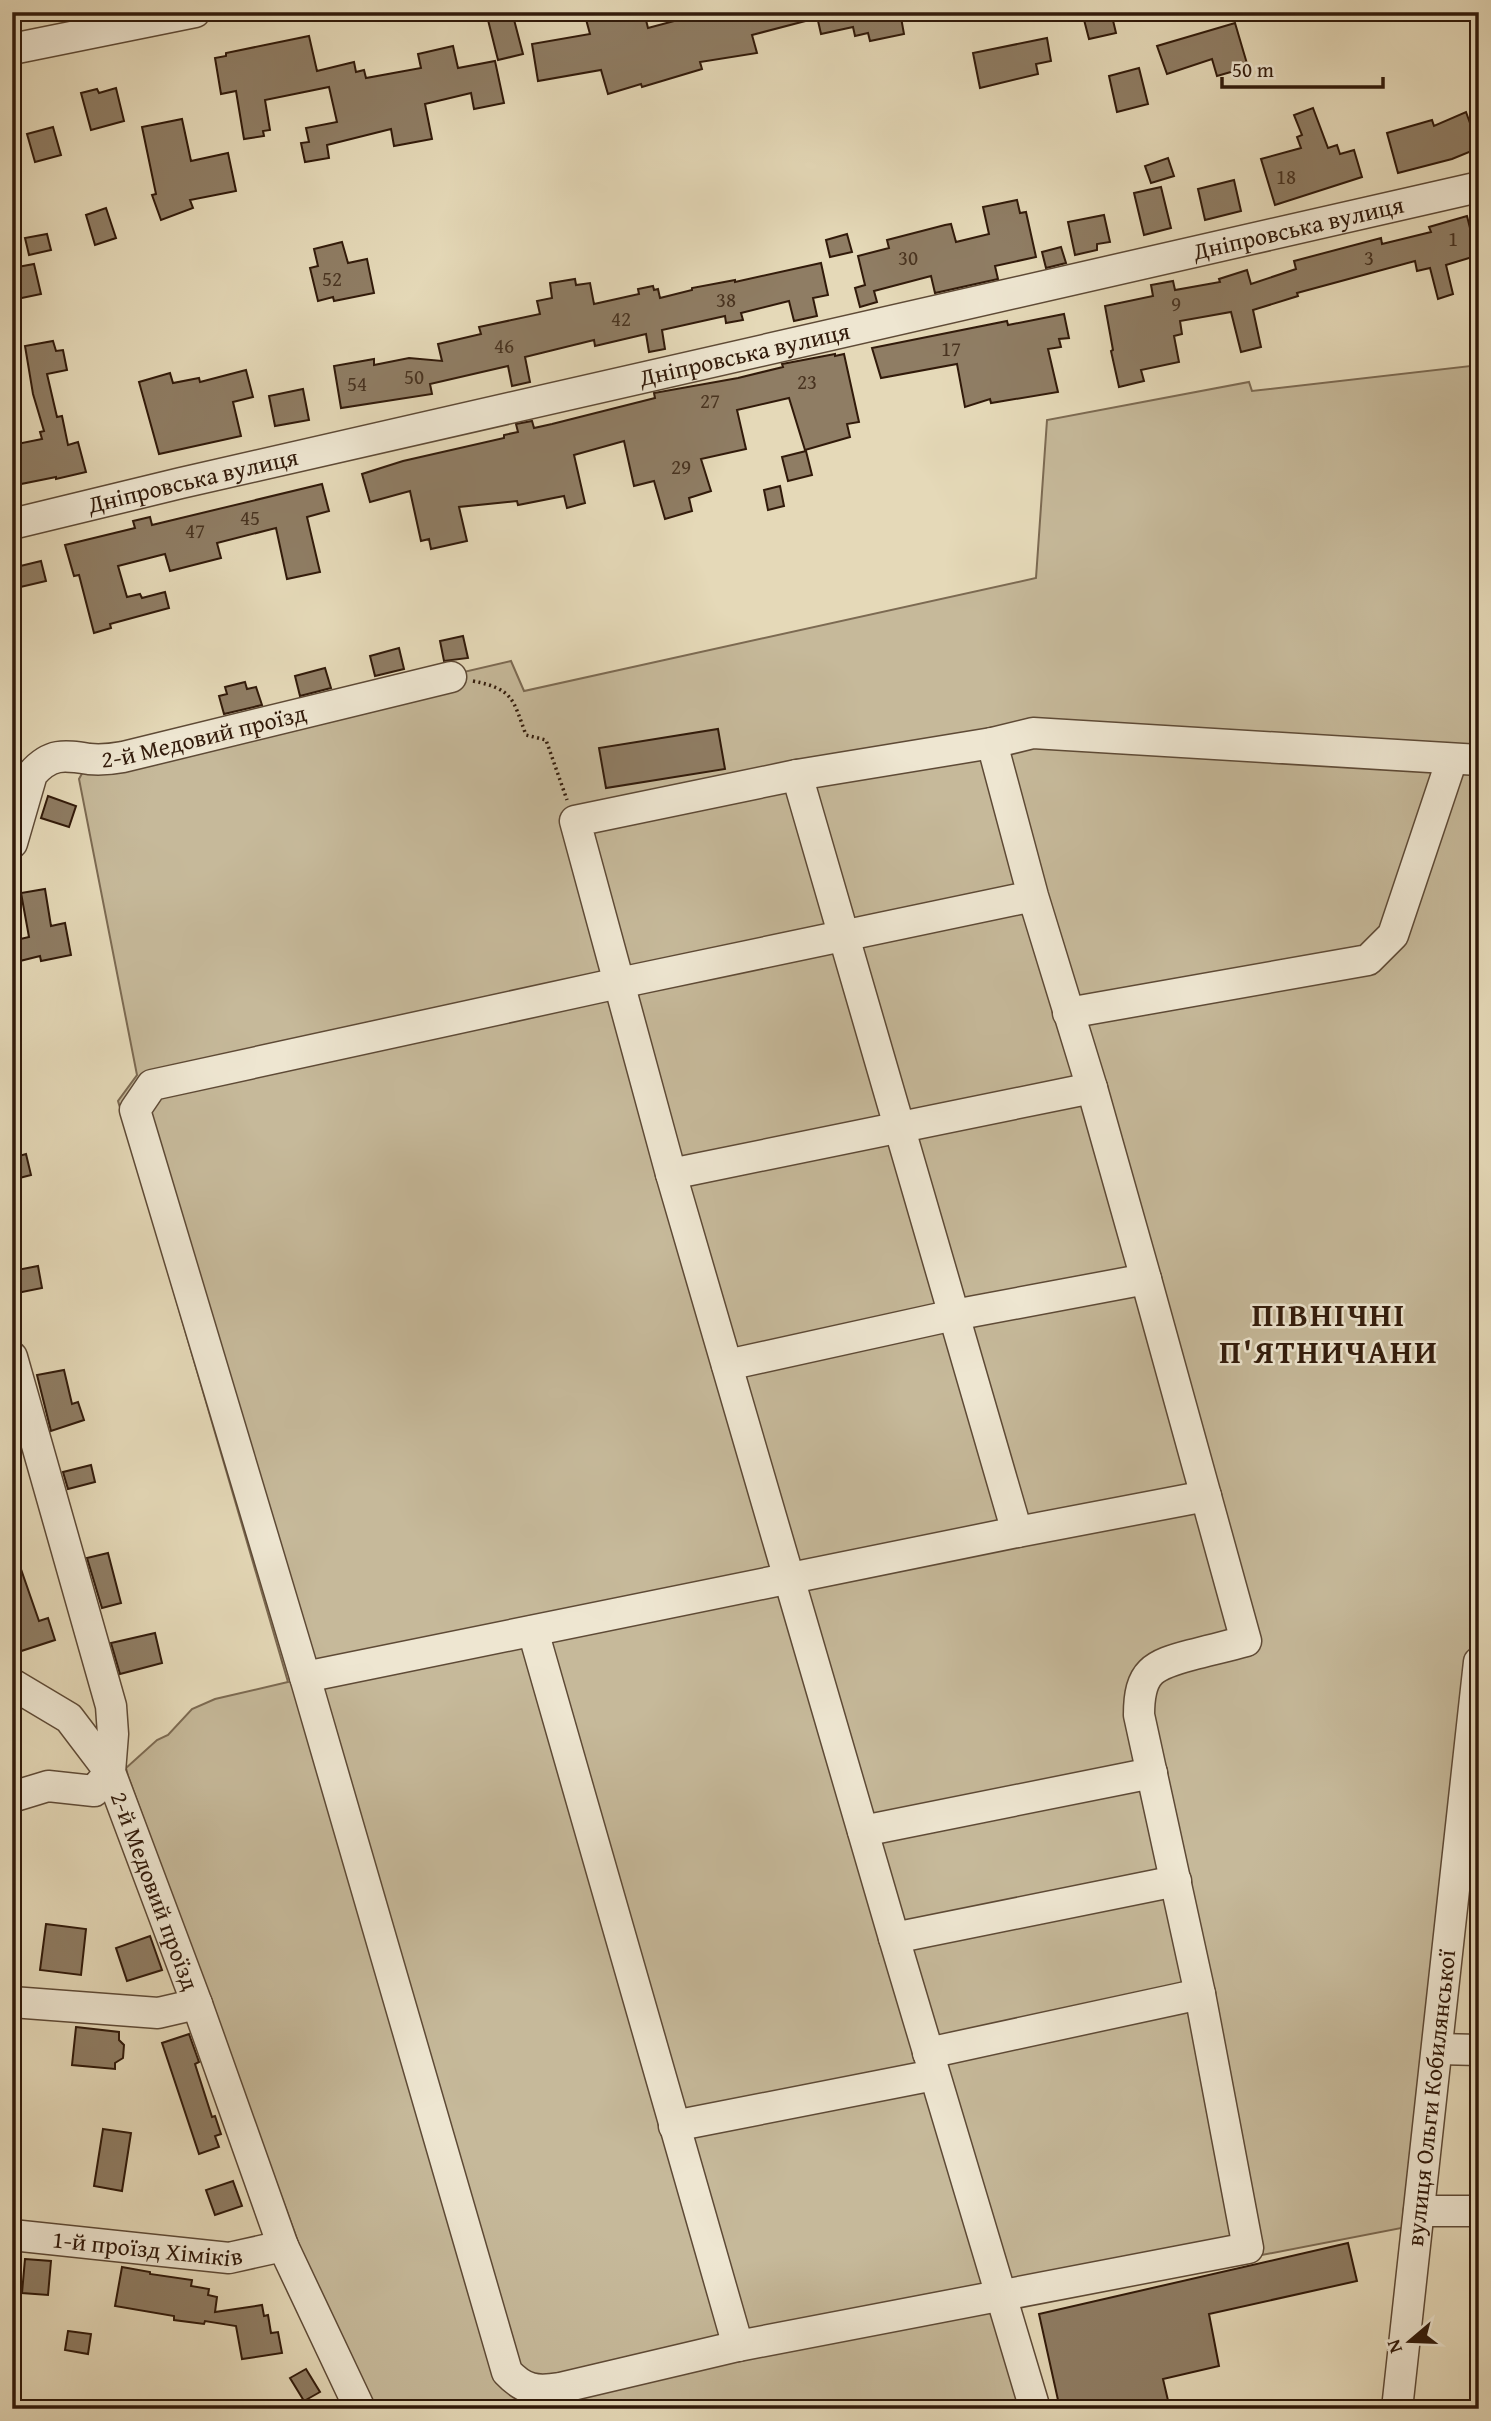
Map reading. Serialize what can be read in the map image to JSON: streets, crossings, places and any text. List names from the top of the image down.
{
  "streets": {
    "street": [
      "Дніпровська вулиця",
      "2-й Медовий проїзд",
      "вулиця Ольги Кобилянської",
      "1-й проїзд Хіміків"
    ]
  },
  "crossings": [
    ["2-й Медовий проїзд", "1-й проїзд Хіміків"]
  ],
  "districts": ["ПІВНІЧНІ П'ЯТНИЧАНИ"],
  "house_numbers": [
    "18",
    "1",
    "30",
    "3",
    "52",
    "38",
    "9",
    "42",
    "46",
    "17",
    "50",
    "23",
    "54",
    "27",
    "29",
    "45",
    "47"
  ],
  "scale_bar": "50 m",
  "north": "left"
}
